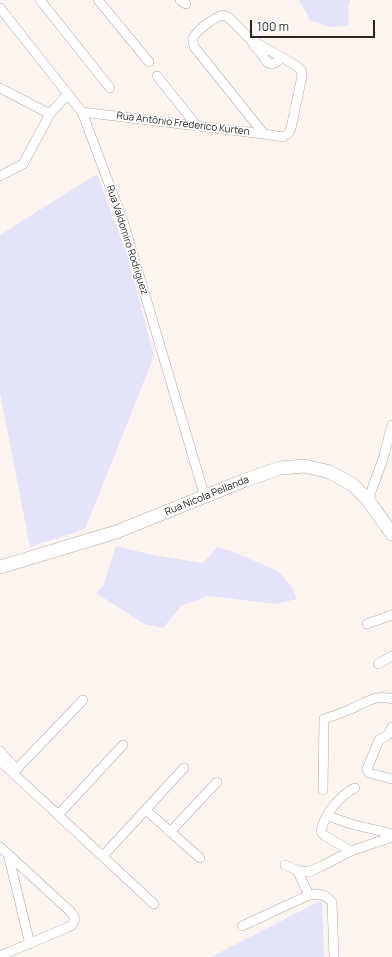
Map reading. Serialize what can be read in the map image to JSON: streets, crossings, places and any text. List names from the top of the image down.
{
  "streets": {
    "main road": ["Rua Nicola Pellanda"],
    "street": ["Rua Antônio Frederico Kurten", "Rua Valdomiro Rodriguez"]
  },
  "crossings": [
    ["Rua Antônio Frederico Kurten", "Rua Valdomiro Rodriguez"],
    ["Rua Valdomiro Rodriguez", "Rua Nicola Pellanda"]
  ],
  "scale_bar": "100 m"
}
